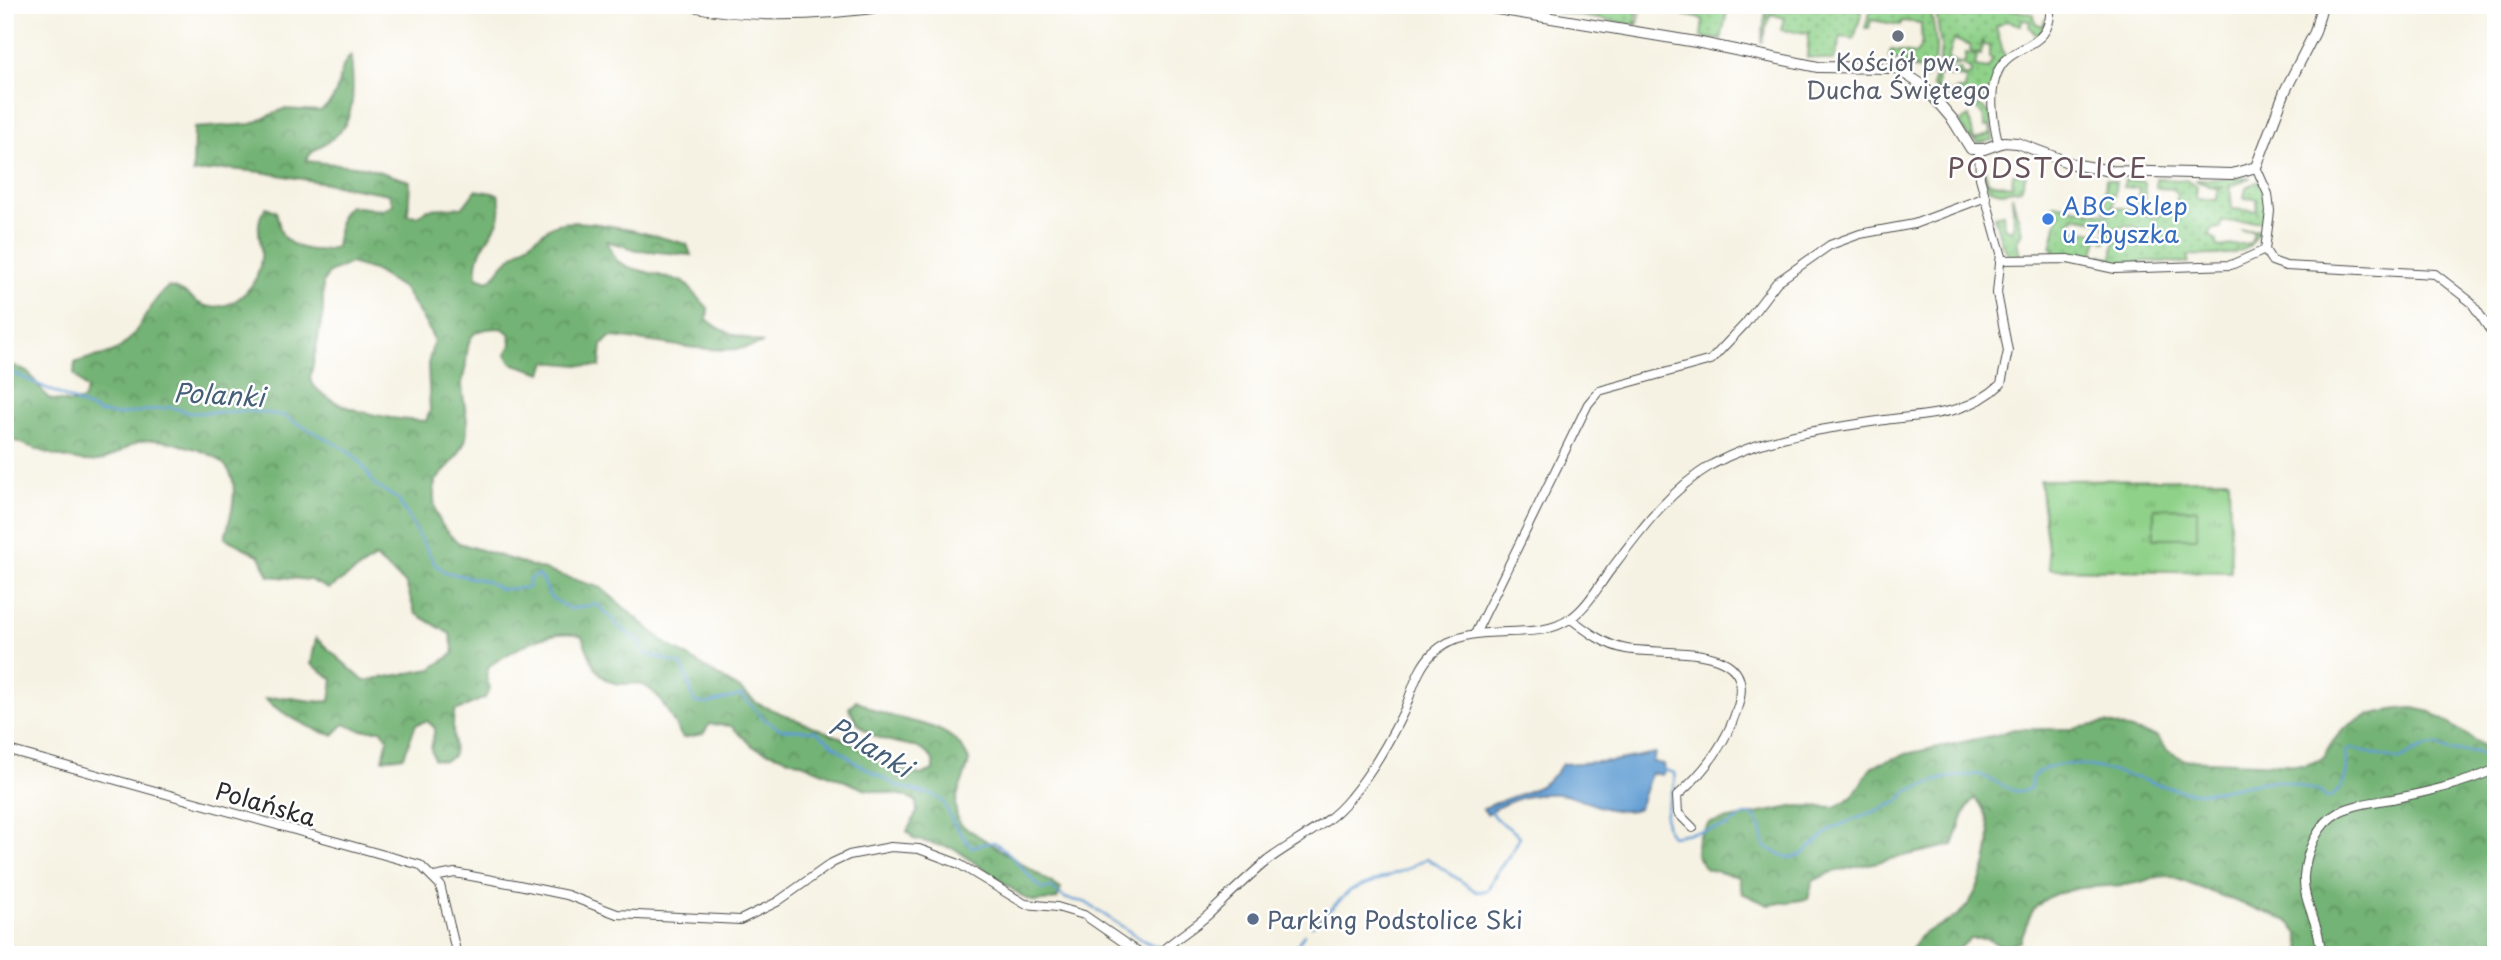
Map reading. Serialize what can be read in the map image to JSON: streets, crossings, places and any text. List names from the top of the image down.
{
  "streets": {
    "street": ["Polańska"]
  },
  "districts": ["PODSTOLICE"],
  "water": ["Polanki"],
  "places": ["Kościół pw. Ducha Świętego", "ABC Sklep u Zbyszka", "Parking Podstolice Ski"]
}
